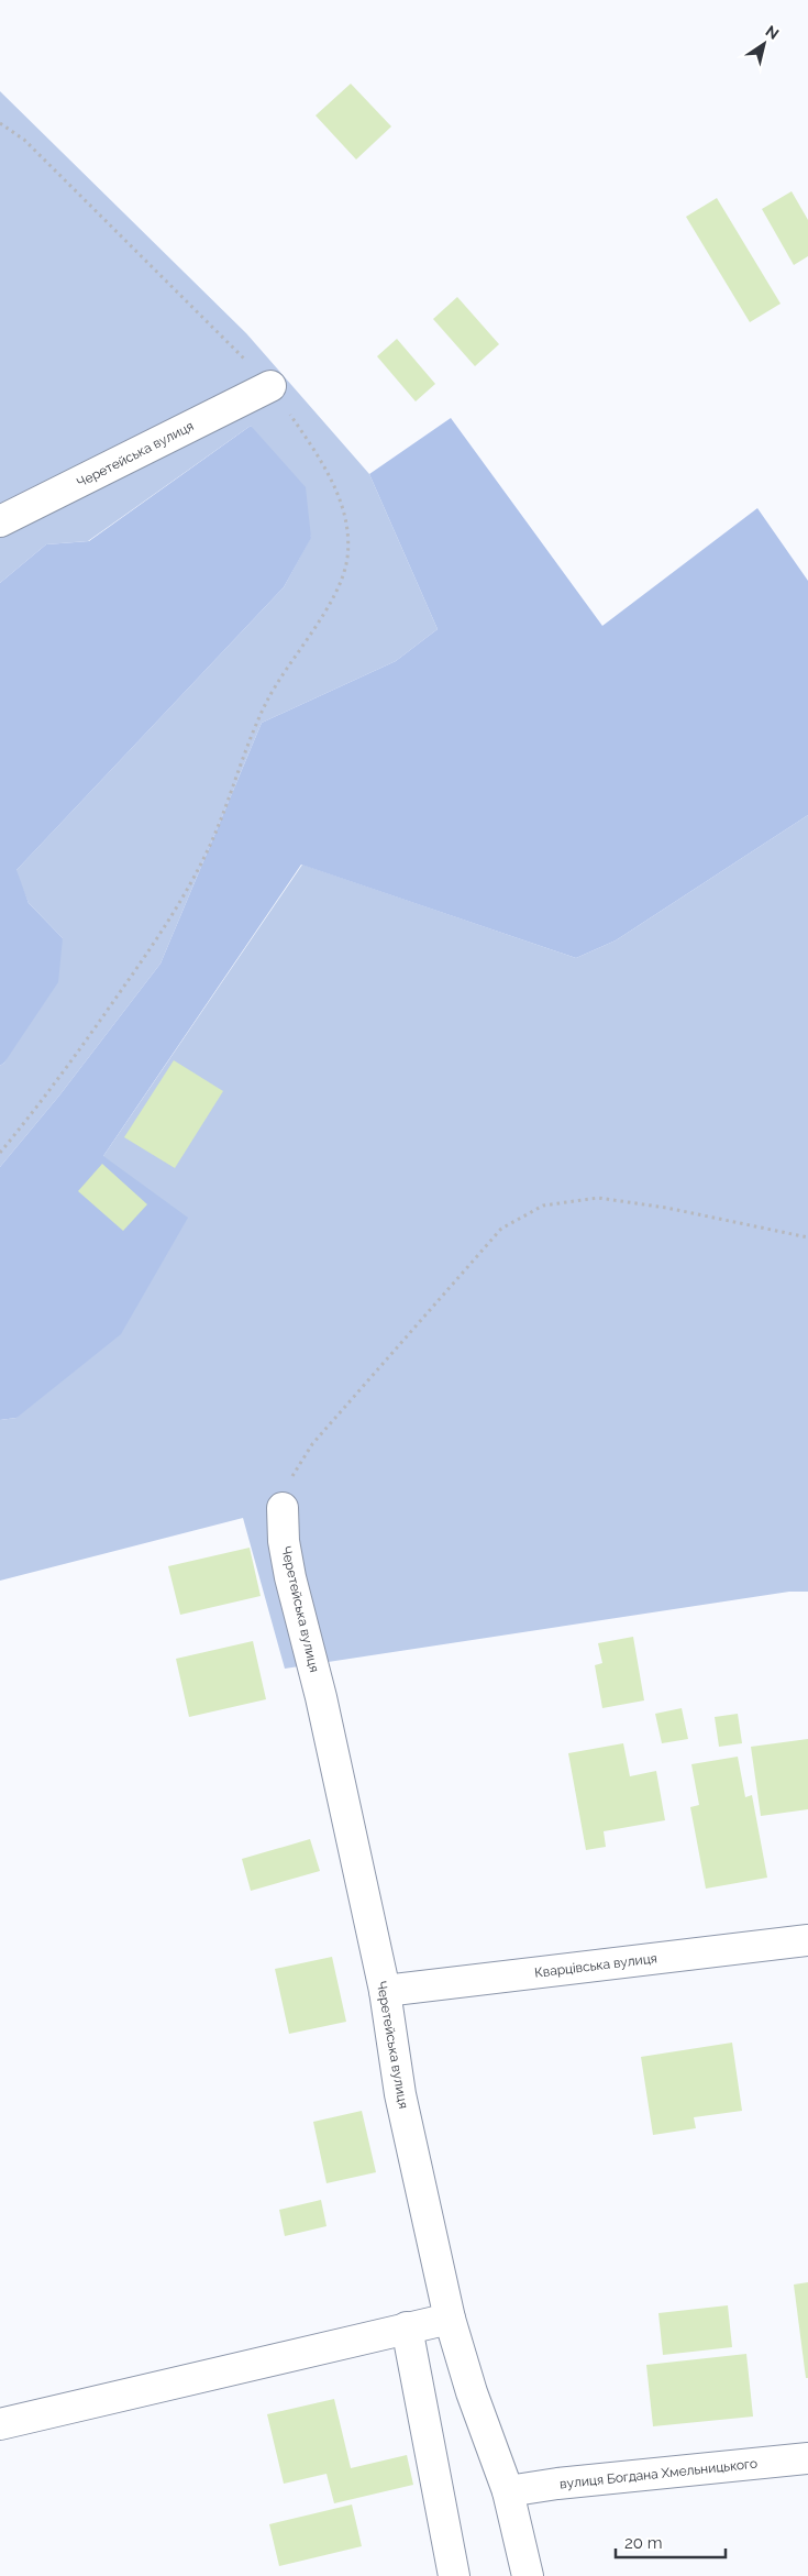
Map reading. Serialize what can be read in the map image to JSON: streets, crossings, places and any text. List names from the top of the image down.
{
  "streets": {
    "street": ["Черетейська вулиця", "Кварцівська вулиця", "вулиця Богдана Хмельницького"]
  },
  "crossings": [
    ["Черетейська вулиця", "Кварцівська вулиця"],
    ["Черетейська вулиця", "вулиця Богдана Хмельницького"]
  ],
  "scale_bar": "20 m",
  "north": "top right"
}
